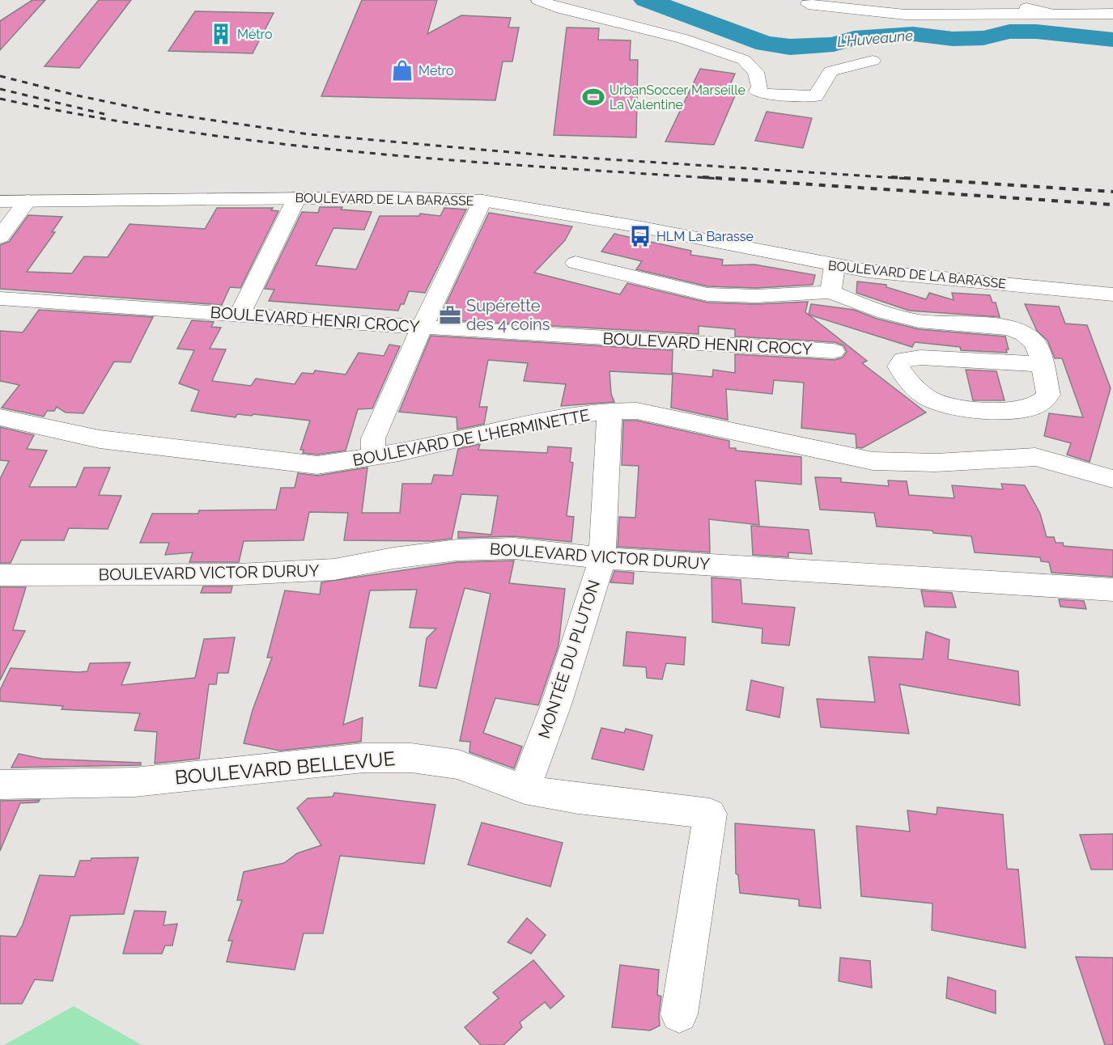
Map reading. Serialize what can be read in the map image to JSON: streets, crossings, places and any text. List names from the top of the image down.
{
  "streets": {
    "street": [
      "BOULEVARD DE LA BARASSE",
      "BOULEVARD HENRI CROCY",
      "BOULEVARD DE L'HERMINETTE",
      "BOULEVARD VICTOR DURUY",
      "MONTÉE DU PLUTON",
      "BOULEVARD BELLEVUE"
    ]
  },
  "crossings": [
    ["BOULEVARD DE L'HERMINETTE", "MONTÉE DU PLUTON"],
    ["BOULEVARD VICTOR DURUY", "MONTÉE DU PLUTON"],
    ["MONTÉE DU PLUTON", "BOULEVARD BELLEVUE"]
  ],
  "water": ["L'Huveaune"],
  "places": {
    "building": ["Métro"],
    "shop": ["Metro"],
    "sports": ["UrbanSoccer Marseille La Valentine"],
    "bus stop": ["HLM La Barasse"],
    "office": ["Supérette des 4 coins"]
  }
}
